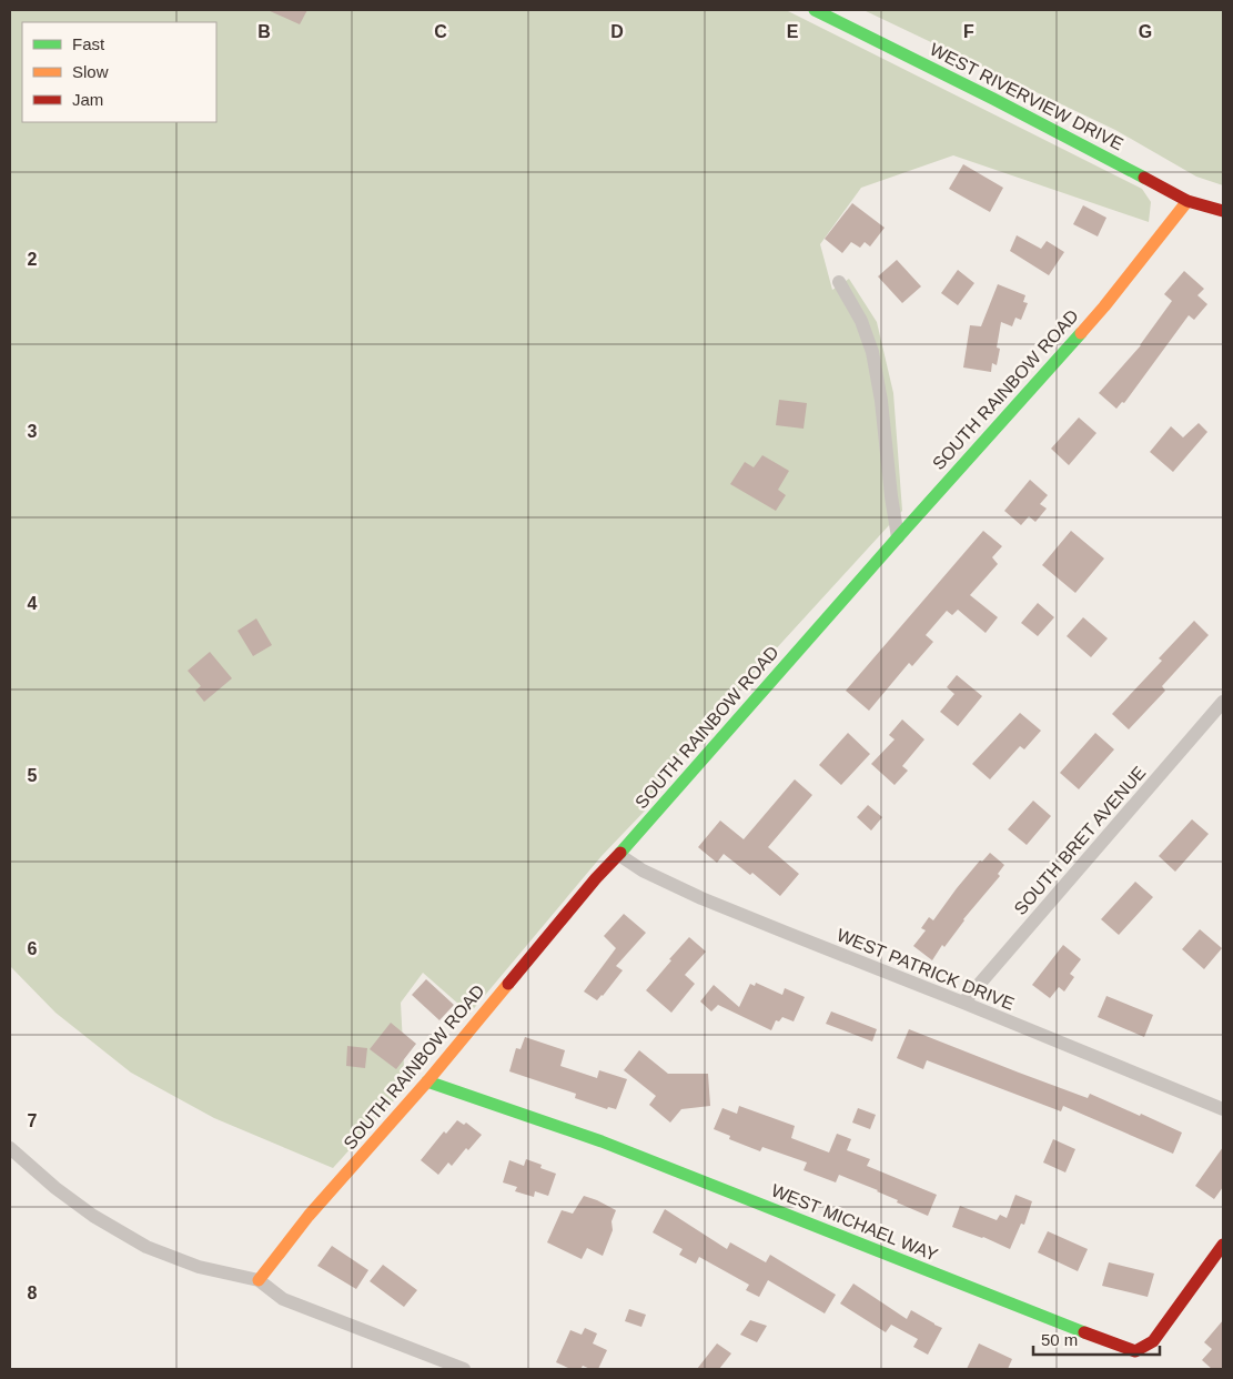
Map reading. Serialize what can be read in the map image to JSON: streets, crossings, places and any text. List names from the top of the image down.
{
  "streets": {
    "street": [
      "WEST RIVERVIEW DRIVE",
      "SOUTH RAINBOW ROAD",
      "SOUTH BRET AVENUE",
      "WEST PATRICK DRIVE",
      "WEST MICHAEL WAY"
    ]
  },
  "crossings": [
    ["WEST RIVERVIEW DRIVE", "SOUTH RAINBOW ROAD"],
    ["SOUTH RAINBOW ROAD", "WEST PATRICK DRIVE"],
    ["SOUTH RAINBOW ROAD", "WEST MICHAEL WAY"],
    ["SOUTH BRET AVENUE", "WEST PATRICK DRIVE"]
  ],
  "legend": ["Fast", "Slow", "Jam"],
  "scale_bar": "50 m",
  "grid": {
    "columns": [
      "B",
      "C",
      "D",
      "E",
      "F",
      "G"
    ],
    "rows": [
      "2",
      "3",
      "4",
      "5",
      "6",
      "7",
      "8"
    ]
  }
}
